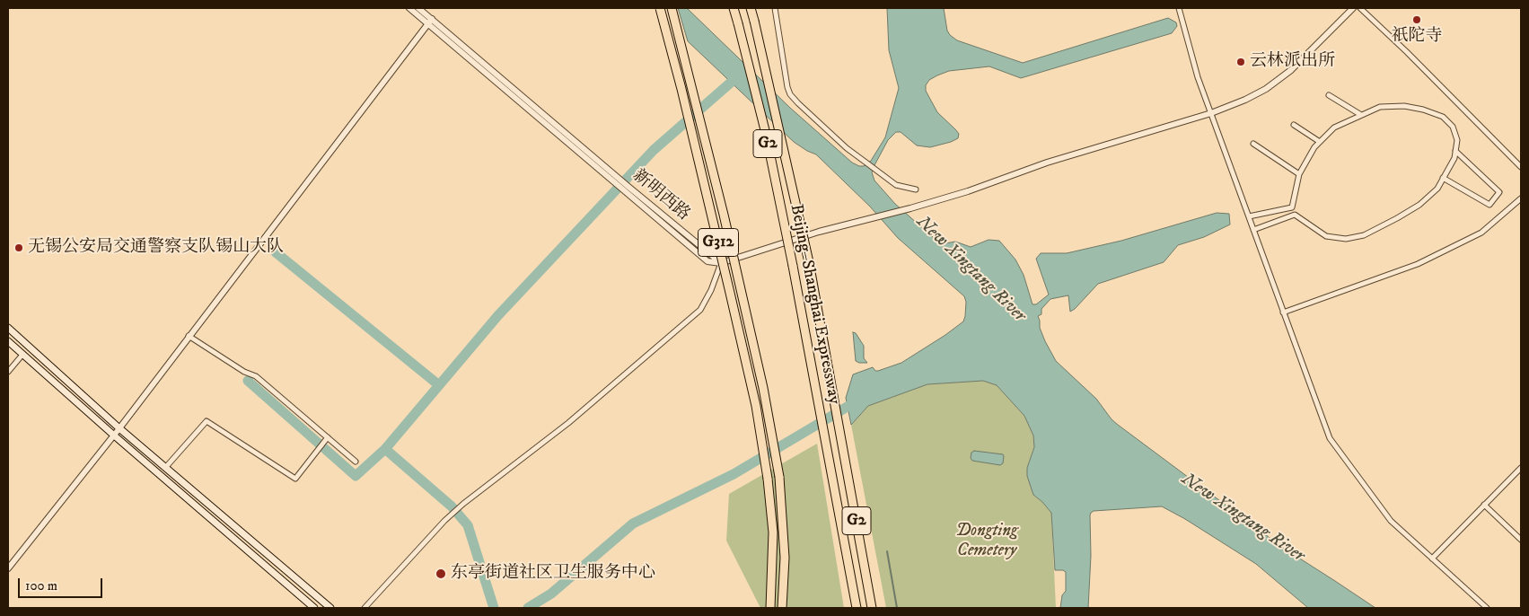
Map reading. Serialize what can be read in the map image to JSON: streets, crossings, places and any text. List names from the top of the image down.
{
  "streets": {
    "highway": ["G2", "G312", "Beijing–Shanghai Expressway"],
    "street": ["新明西路"]
  },
  "water": ["New Xingtang River"],
  "parks": ["Dongting Cemetery"],
  "places": [
    "祇陀寺",
    "云林派出所",
    "无锡公安局交通警察支队锡山大队",
    "东亭街道社区卫生服务中心"
  ],
  "scale_bar": "100 m"
}
